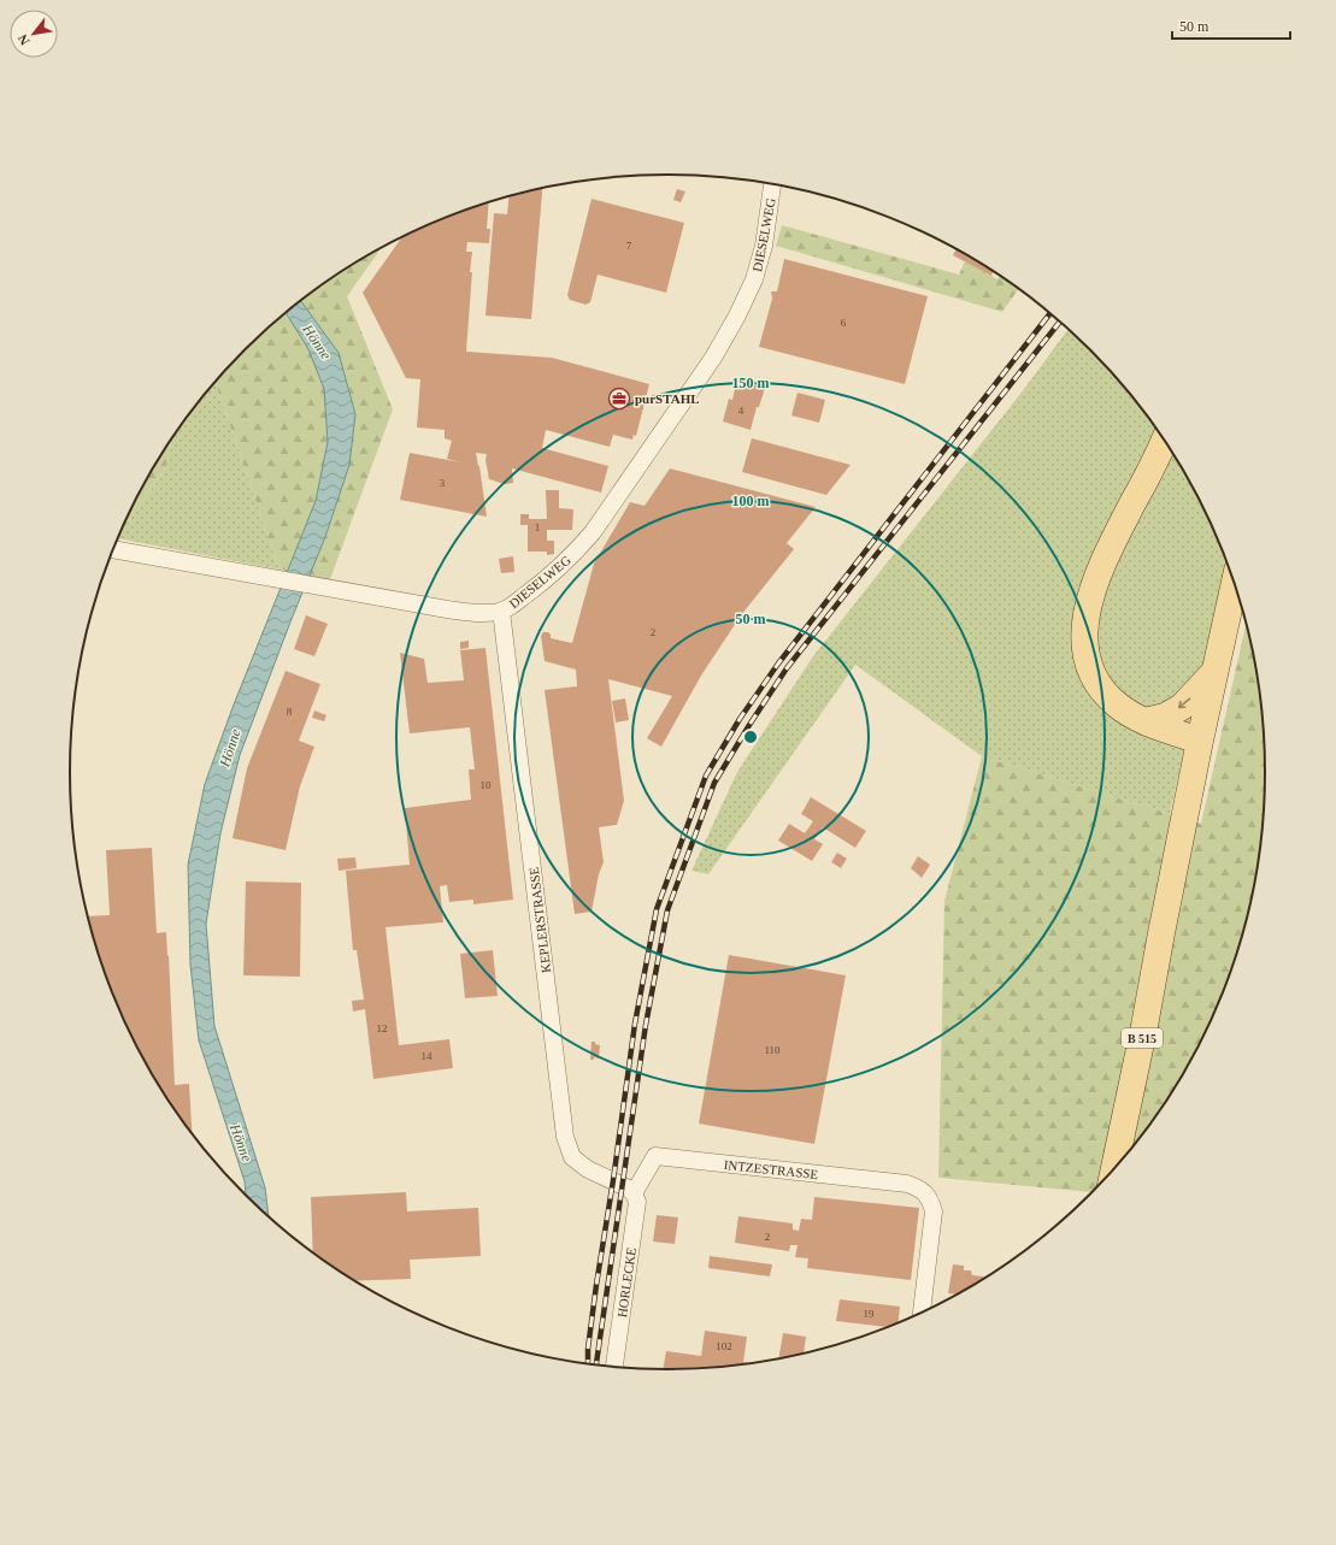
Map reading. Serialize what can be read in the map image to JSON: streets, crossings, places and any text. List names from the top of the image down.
{
  "streets": {
    "main road": ["B 515"],
    "street": [
      "DIESELWEG",
      "KEPLERSTRASSE",
      "INTZESTRASSE",
      "HORLECKE"
    ]
  },
  "crossings": [
    ["DIESELWEG", "KEPLERSTRASSE"],
    ["KEPLERSTRASSE", "INTZESTRASSE"],
    ["KEPLERSTRASSE", "HORLECKE"],
    ["INTZESTRASSE", "HORLECKE"]
  ],
  "water": ["Hönne"],
  "places": {
    "office": ["purSTAHL"]
  },
  "house_numbers": [
    "7",
    "6",
    "4",
    "3",
    "1",
    "2",
    "8",
    "10",
    "12",
    "110",
    "14",
    "2",
    "19",
    "102"
  ],
  "scale_bar": "50 m",
  "north": "bottom left",
  "rings": ["150 m", "100 m", "50 m"]
}
